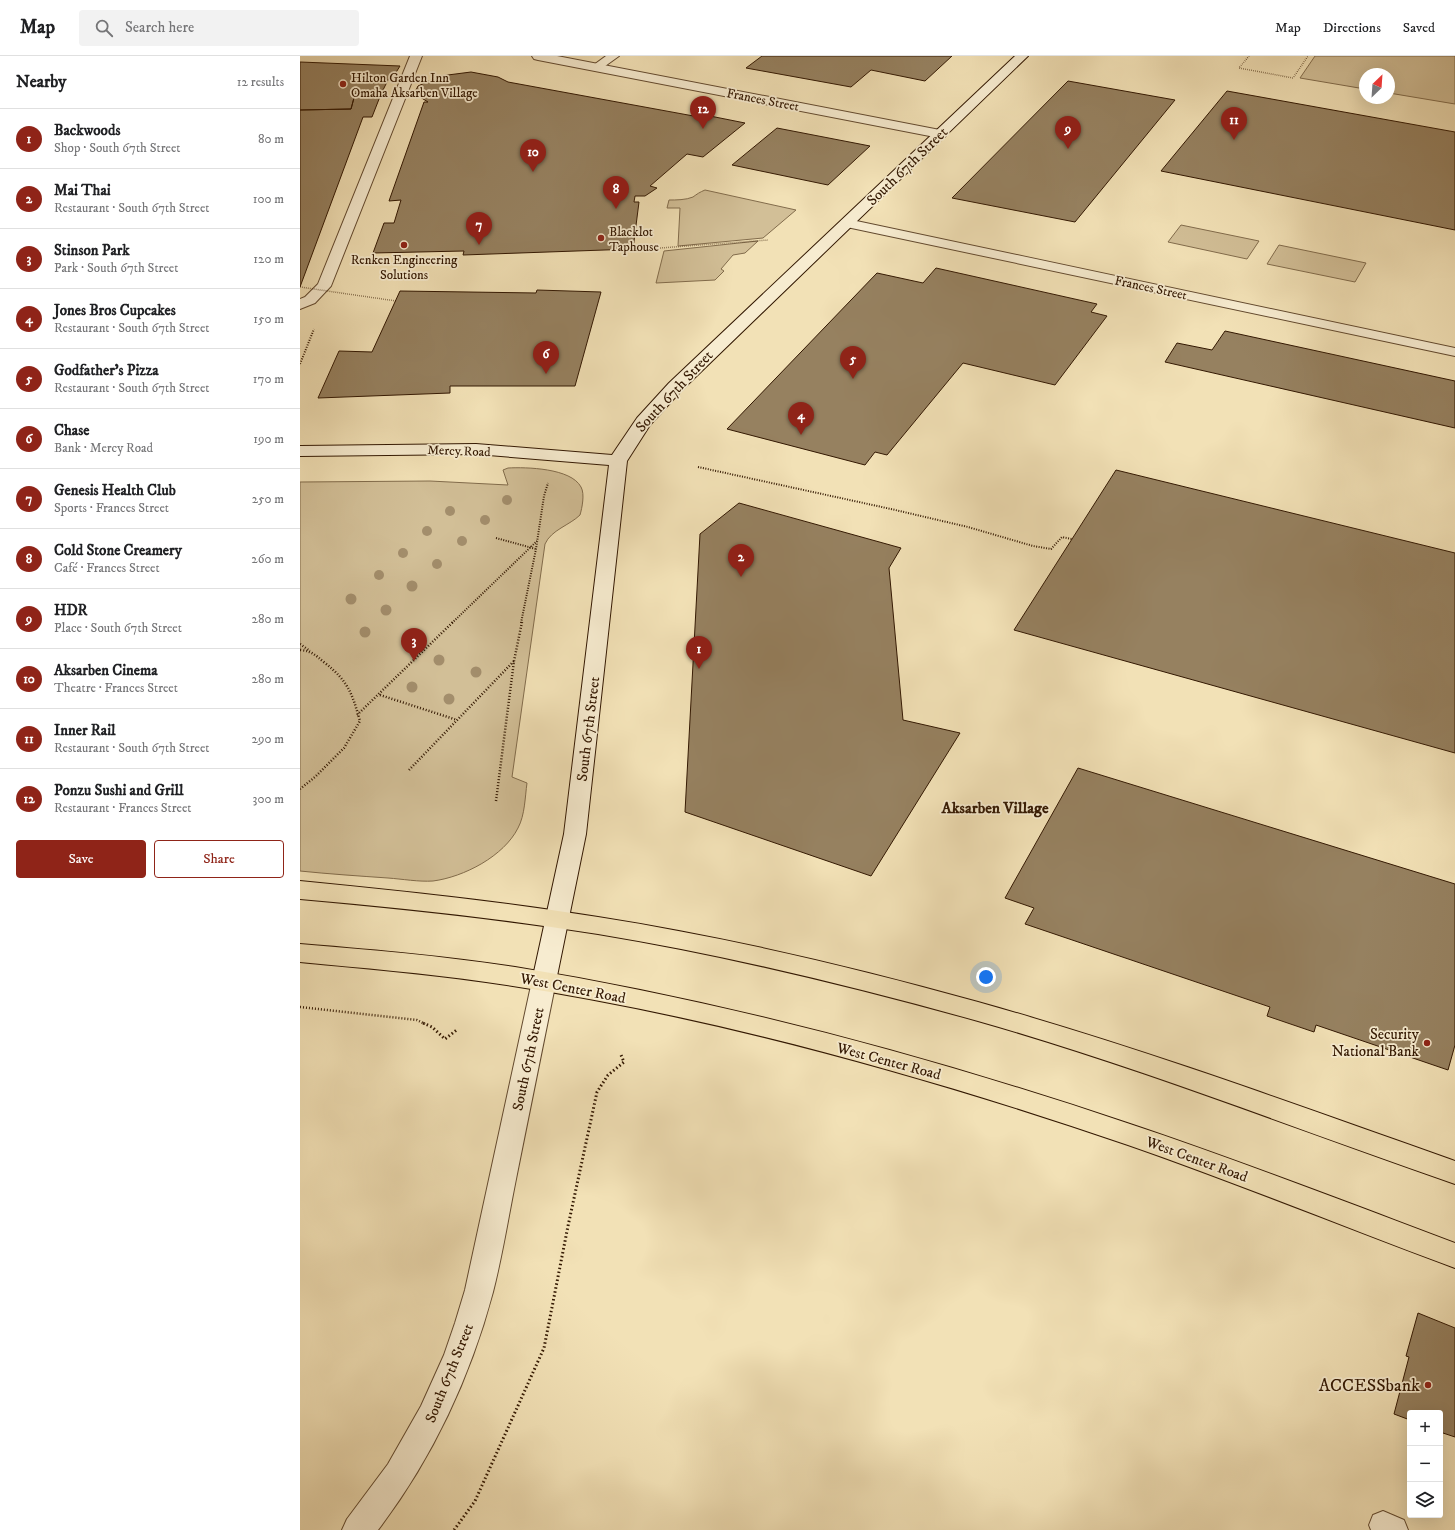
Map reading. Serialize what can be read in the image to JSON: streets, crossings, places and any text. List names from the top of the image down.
{
  "streets": {
    "main road": [
      "Frances Street",
      "South 67th Street",
      "Mercy Road",
      "West Center Road"
    ]
  },
  "crossings": [
    ["Frances Street", "South 67th Street"],
    ["South 67th Street", "Mercy Road"],
    ["South 67th Street", "West Center Road"]
  ],
  "districts": ["Aksarben Village"],
  "places": [
    "Hilton Garden Inn Omaha Aksarben Village",
    "Blacklot Taphouse",
    "Renken Engineering Solutions",
    "Security National Bank",
    "ACCESSbank"
  ],
  "north": "top right",
  "page": {
    "header": "Map",
    "search": "Search here",
    "nav": ["Map", "Directions", "Saved"],
    "heading": ["Nearby", "12 results"],
    "pins": [
      "12",
      "11",
      "9",
      "10",
      "8",
      "7",
      "6",
      "5",
      "4",
      "2",
      "3",
      "1"
    ],
    "list": [
      {
        "mark": "1",
        "name": "Backwoods",
        "note": "Shop · South 67th Street",
        "value": "80 m"
      },
      {
        "mark": "2",
        "name": "Mai Thai",
        "note": "Restaurant · South 67th Street",
        "value": "100 m"
      },
      {
        "mark": "3",
        "name": "Stinson Park",
        "note": "Park · South 67th Street",
        "value": "120 m"
      },
      {
        "mark": "4",
        "name": "Jones Bros Cupcakes",
        "note": "Restaurant · South 67th Street",
        "value": "150 m"
      },
      {
        "mark": "5",
        "name": "Godfather's Pizza",
        "note": "Restaurant · South 67th Street",
        "value": "170 m"
      },
      {
        "mark": "6",
        "name": "Chase",
        "note": "Bank · Mercy Road",
        "value": "190 m"
      },
      {
        "mark": "7",
        "name": "Genesis Health Club",
        "note": "Sports · Frances Street",
        "value": "250 m"
      },
      {
        "mark": "8",
        "name": "Cold Stone Creamery",
        "note": "Café · Frances Street",
        "value": "260 m"
      },
      {
        "mark": "9",
        "name": "HDR",
        "note": "Place · South 67th Street",
        "value": "280 m"
      },
      {
        "mark": "10",
        "name": "Aksarben Cinema",
        "note": "Theatre · Frances Street",
        "value": "280 m"
      },
      {
        "mark": "11",
        "name": "Inner Rail",
        "note": "Restaurant · South 67th Street",
        "value": "290 m"
      },
      {
        "mark": "12",
        "name": "Ponzu Sushi and Grill",
        "note": "Restaurant · Frances Street",
        "value": "300 m"
      }
    ],
    "buttons": ["Save", "Share"],
    "map_buttons": ["+", "−"]
  }
}
